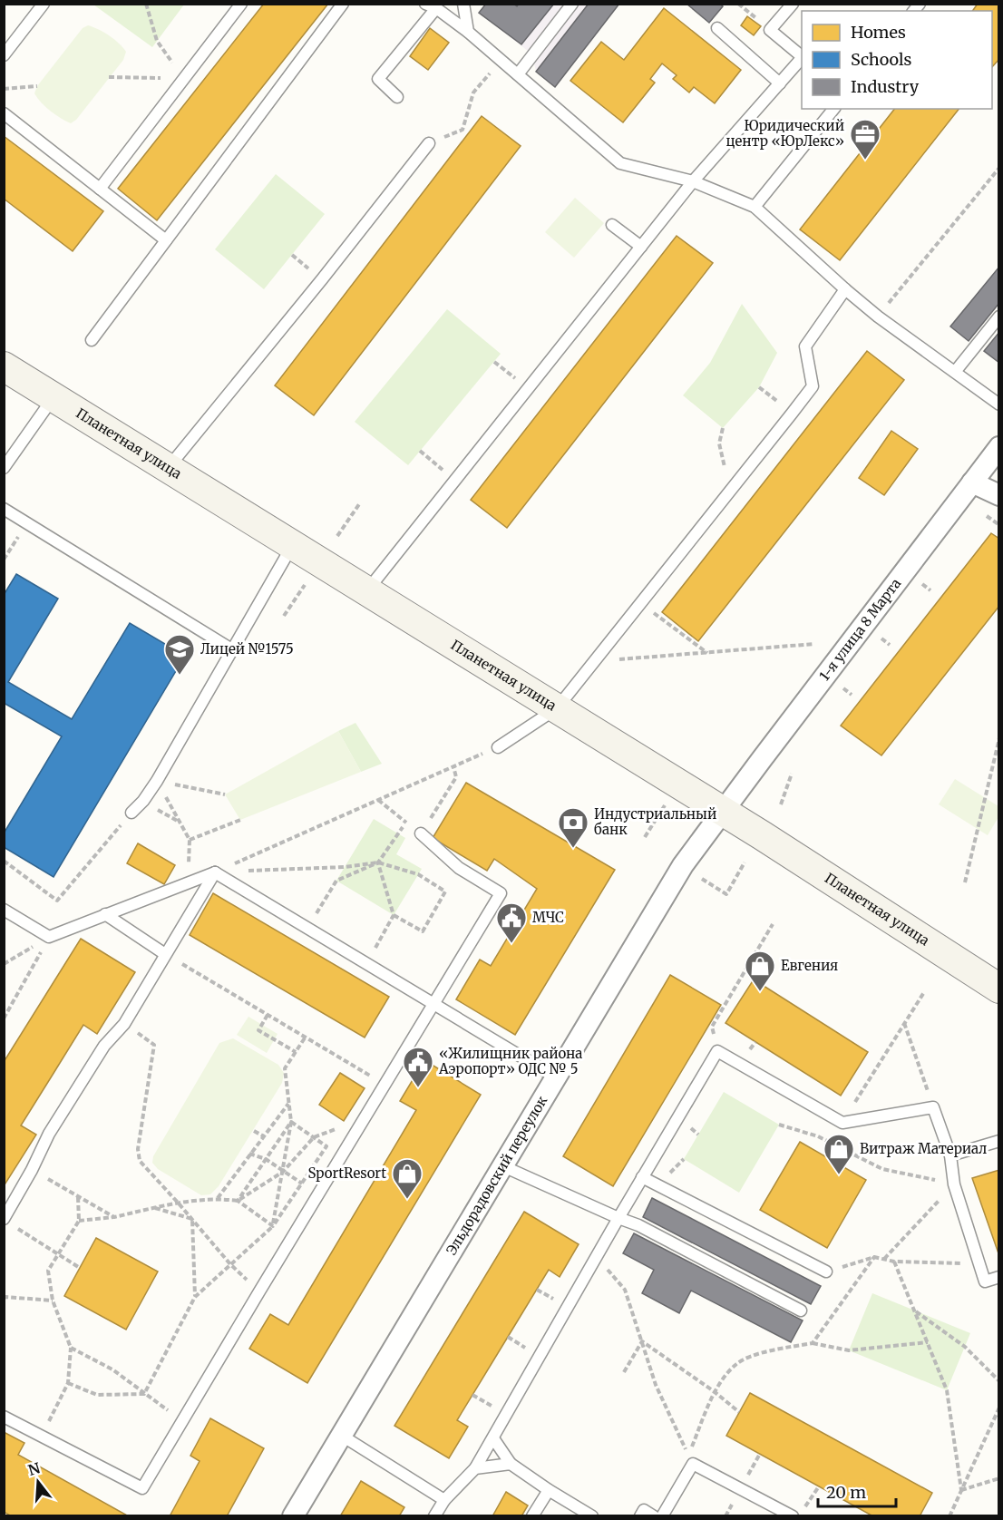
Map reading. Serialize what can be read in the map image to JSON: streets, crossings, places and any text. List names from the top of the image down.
{
  "streets": {
    "street": ["Планетная улица", "1-я улица 8 Марта", "Эльдорадовский переулок"]
  },
  "crossings": [
    ["Планетная улица", "1-я улица 8 Марта"],
    ["Планетная улица", "Эльдорадовский переулок"],
    ["1-я улица 8 Марта", "Эльдорадовский переулок"]
  ],
  "places": {
    "office": ["Юридический центр «ЮрЛекс»"],
    "school or university": ["Лицей №1575"],
    "bank": ["Индустриальный банк"],
    "public building": ["МЧС", "«Жилищник района Аэропорт» ОДС № 5"],
    "shop": ["Евгения", "Витраж Материал", "SportResort"]
  },
  "legend": ["Homes", "Schools", "Industry"],
  "scale_bar": "20 m",
  "north": "top"
}
